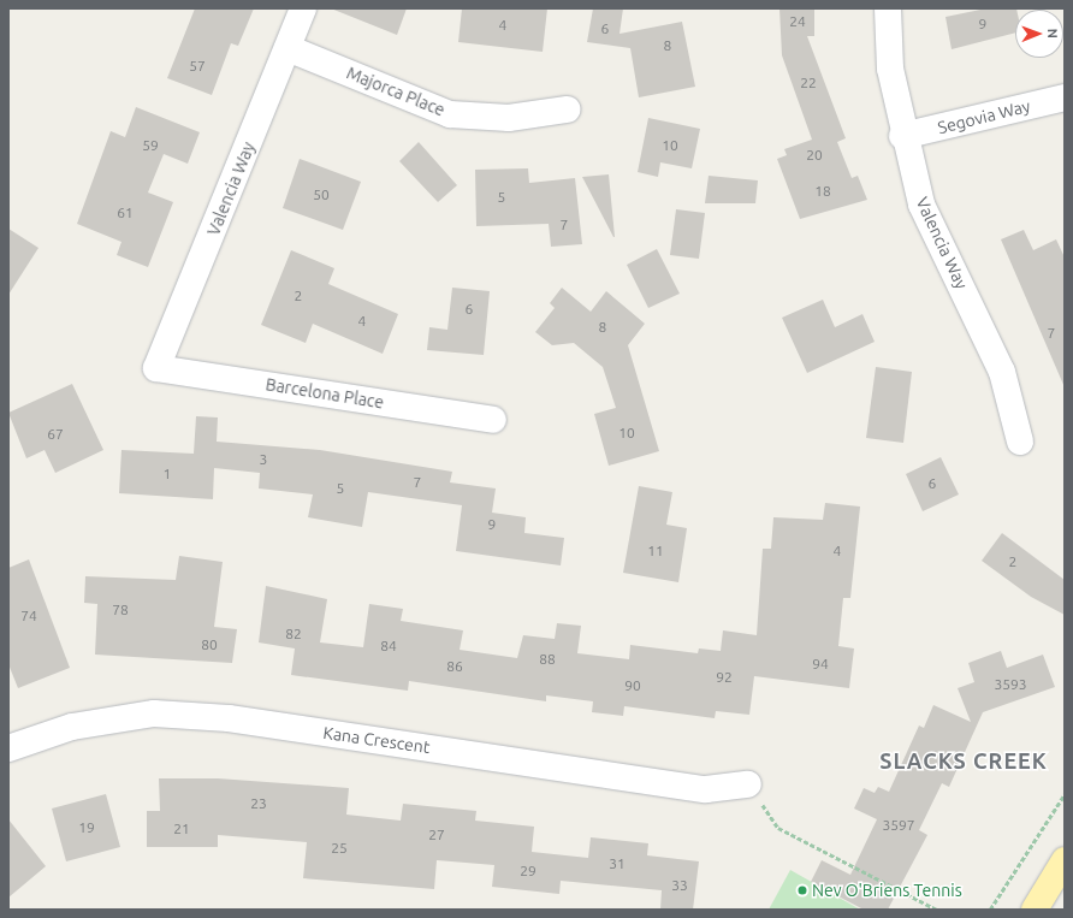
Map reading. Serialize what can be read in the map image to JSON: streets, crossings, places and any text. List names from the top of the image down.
{
  "streets": {
    "street": [
      "Majorca Place",
      "Segovia Way",
      "Valencia Way",
      "Barcelona Place",
      "Kana Crescent"
    ]
  },
  "crossings": [
    ["Majorca Place", "Valencia Way"],
    ["Segovia Way", "Valencia Way"],
    ["Valencia Way", "Barcelona Place"]
  ],
  "districts": ["SLACKS CREEK"],
  "places": ["Nev O'Briens Tennis"],
  "house_numbers": [
    "24",
    "9",
    "4",
    "6",
    "8",
    "57",
    "22",
    "59",
    "10",
    "20",
    "18",
    "50",
    "5",
    "61",
    "7",
    "2",
    "6",
    "4",
    "8",
    "7",
    "10",
    "67",
    "3",
    "1",
    "7",
    "6",
    "5",
    "9",
    "11",
    "4",
    "2",
    "78",
    "74",
    "82",
    "80",
    "84",
    "88",
    "94",
    "86",
    "92",
    "3593",
    "90",
    "23",
    "3597",
    "19",
    "21",
    "27",
    "25",
    "31",
    "29",
    "33"
  ],
  "north": "right"
}
